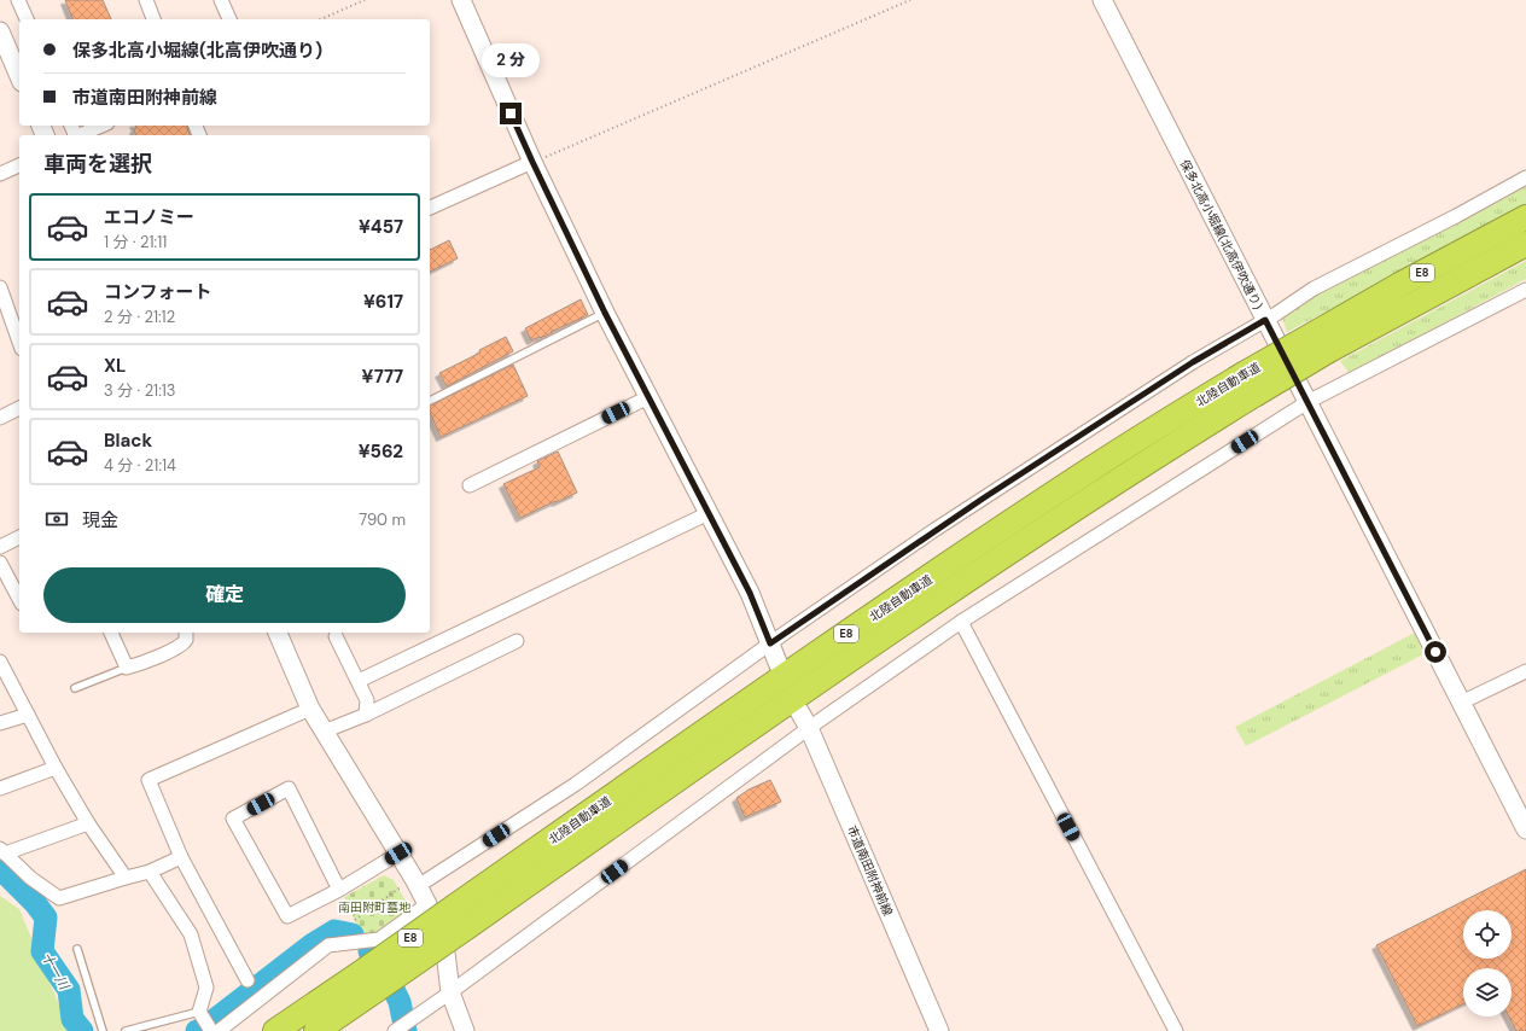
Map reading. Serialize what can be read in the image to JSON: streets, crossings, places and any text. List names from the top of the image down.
{
  "streets": {
    "highway": ["E8", "北陸自動車道"],
    "street": ["保多北高小堀線(北高伊吹通り)", "市道南田附神前線"]
  },
  "water": ["十一川"],
  "parks": ["南田附町墓地"],
  "page": {
    "banner": ["保多北高小堀線(北高伊吹通り)", "市道南田附神前線"],
    "bubble": "2 分",
    "heading": "車両を選択",
    "list": [
      {
        "name": "エコノミー",
        "note": "1 分 · 21:11",
        "value": "¥457"
      },
      {
        "name": "コンフォート",
        "note": "2 分 · 21:12",
        "value": "¥617"
      },
      {
        "name": "XL",
        "note": "3 分 · 21:13",
        "value": "¥777"
      },
      {
        "name": "Black",
        "note": "4 分 · 21:14",
        "value": "¥562"
      }
    ],
    "pay": ["現金", "790 m"],
    "buttons": "確定"
  }
}
